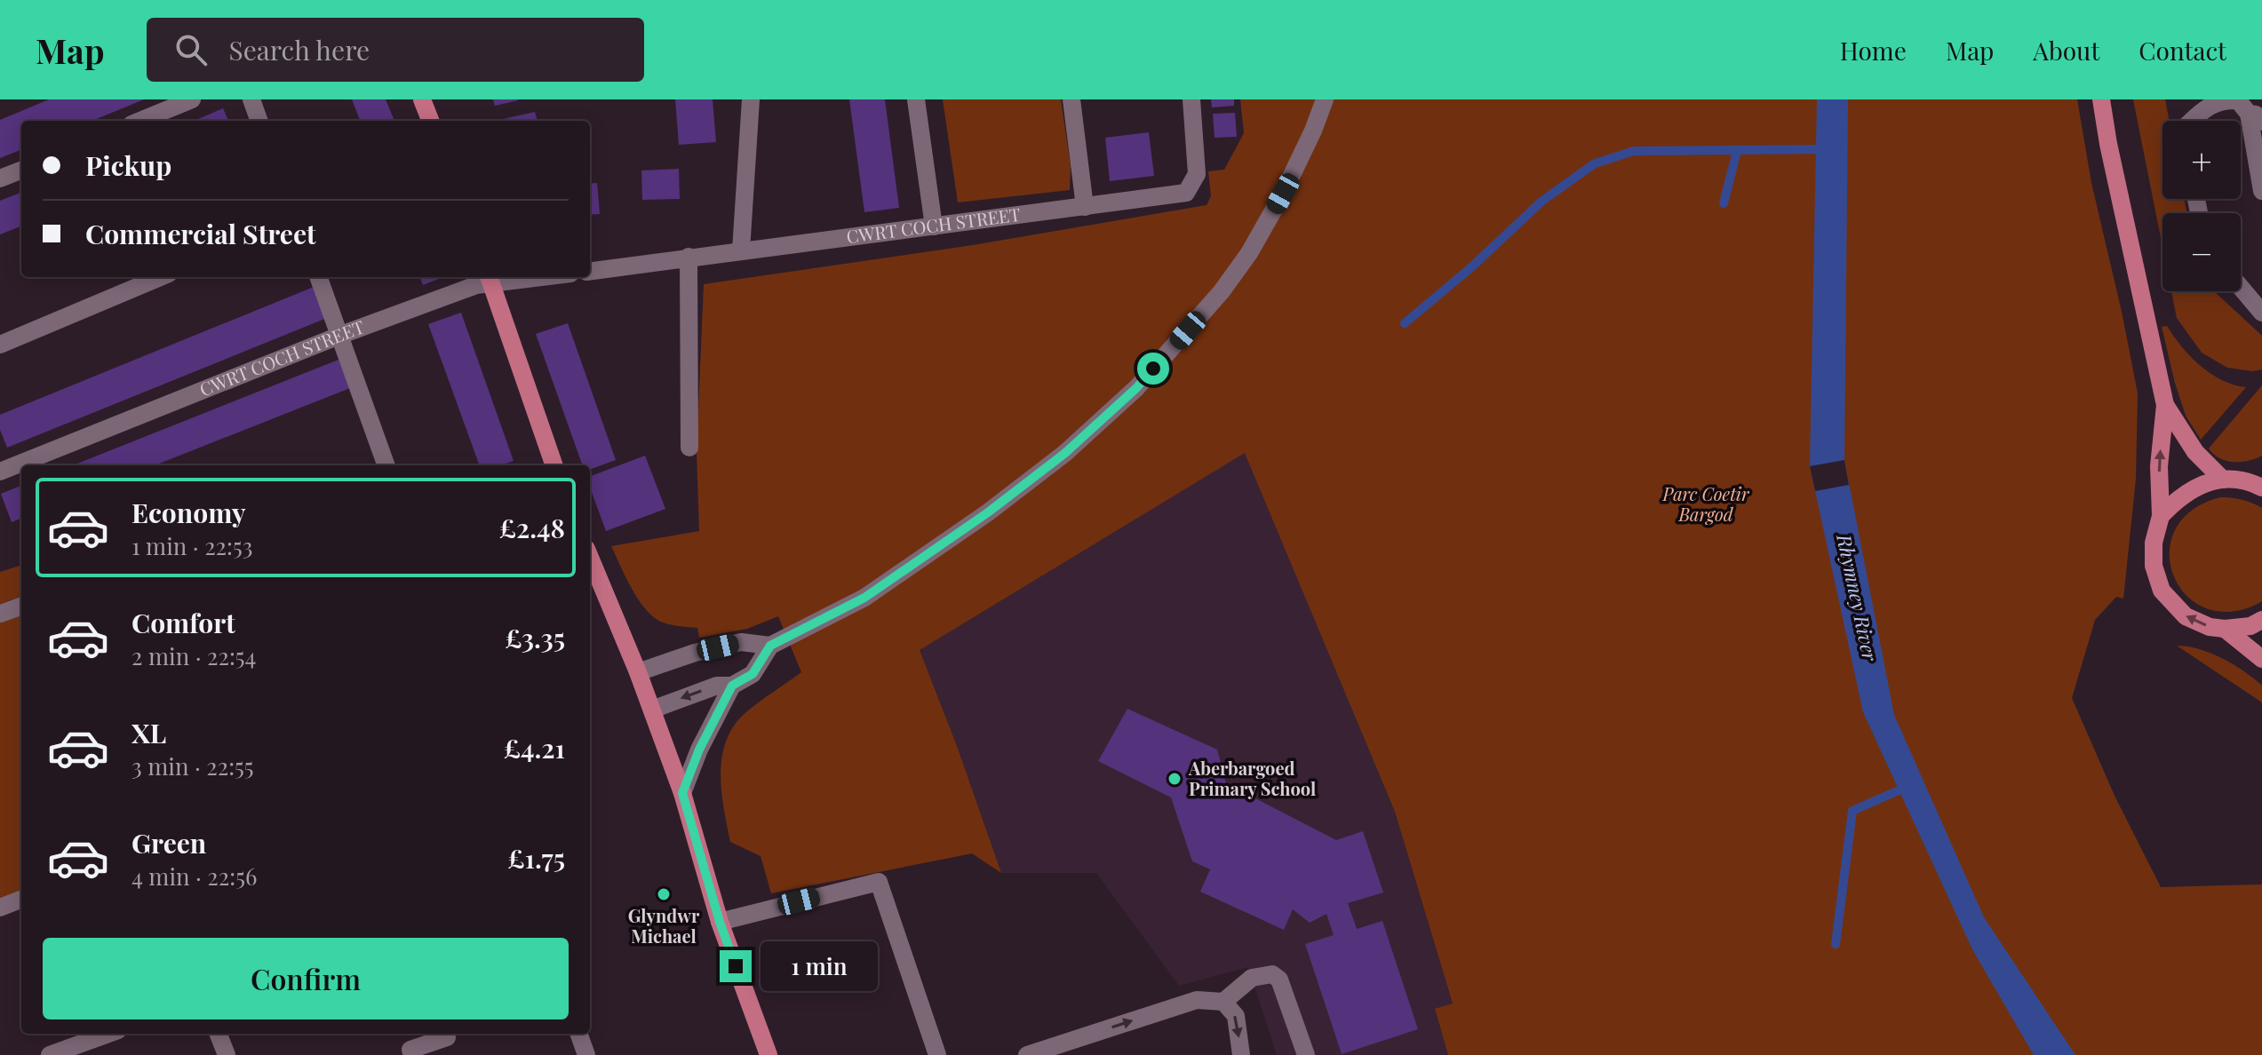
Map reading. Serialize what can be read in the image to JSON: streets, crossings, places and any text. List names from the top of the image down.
{
  "streets": {
    "street": ["CWRT COCH STREET"]
  },
  "water": ["Rhymney River"],
  "parks": ["Parc Coetir Bargod"],
  "places": ["Aberbargoed Primary School", "Glyndwr Michael"],
  "page": {
    "header": "Map",
    "search": "Search here",
    "nav": [
      "Home",
      "Map",
      "About",
      "Contact"
    ],
    "map_buttons": ["+", "−"],
    "banner": ["Pickup", "Commercial Street"],
    "list": [
      {
        "name": "Economy",
        "note": "1 min · 22:53",
        "value": "£2.48"
      },
      {
        "name": "Comfort",
        "note": "2 min · 22:54",
        "value": "£3.35"
      },
      {
        "name": "XL",
        "note": "3 min · 22:55",
        "value": "£4.21"
      },
      {
        "name": "Green",
        "note": "4 min · 22:56",
        "value": "£1.75"
      }
    ],
    "buttons": "Confirm",
    "bubble": "1 min"
  }
}
